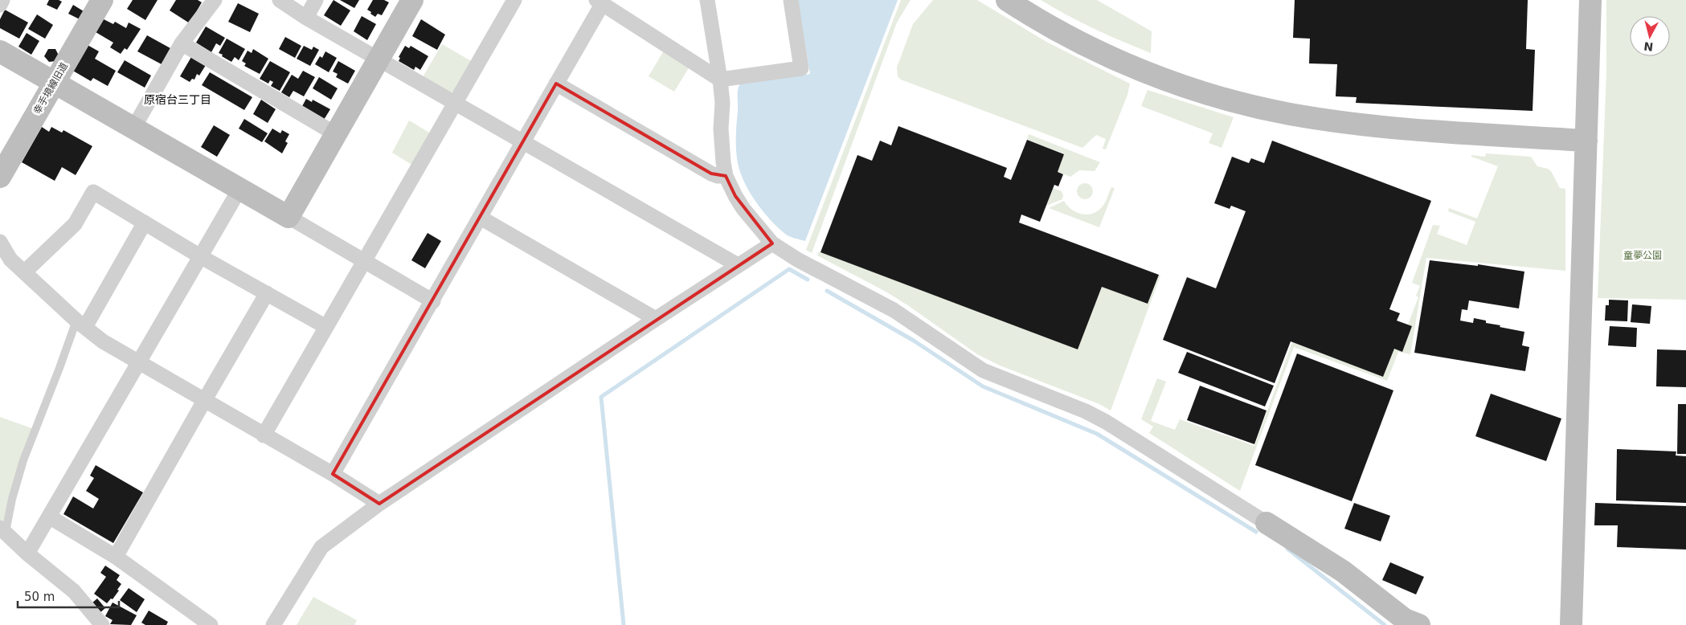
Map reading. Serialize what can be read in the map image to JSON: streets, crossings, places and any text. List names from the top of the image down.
{
  "streets": {
    "street": ["幸手境線旧道"]
  },
  "districts": ["原宿台三丁目"],
  "parks": ["童夢公園"],
  "scale_bar": "50 m",
  "north": "bottom"
}
